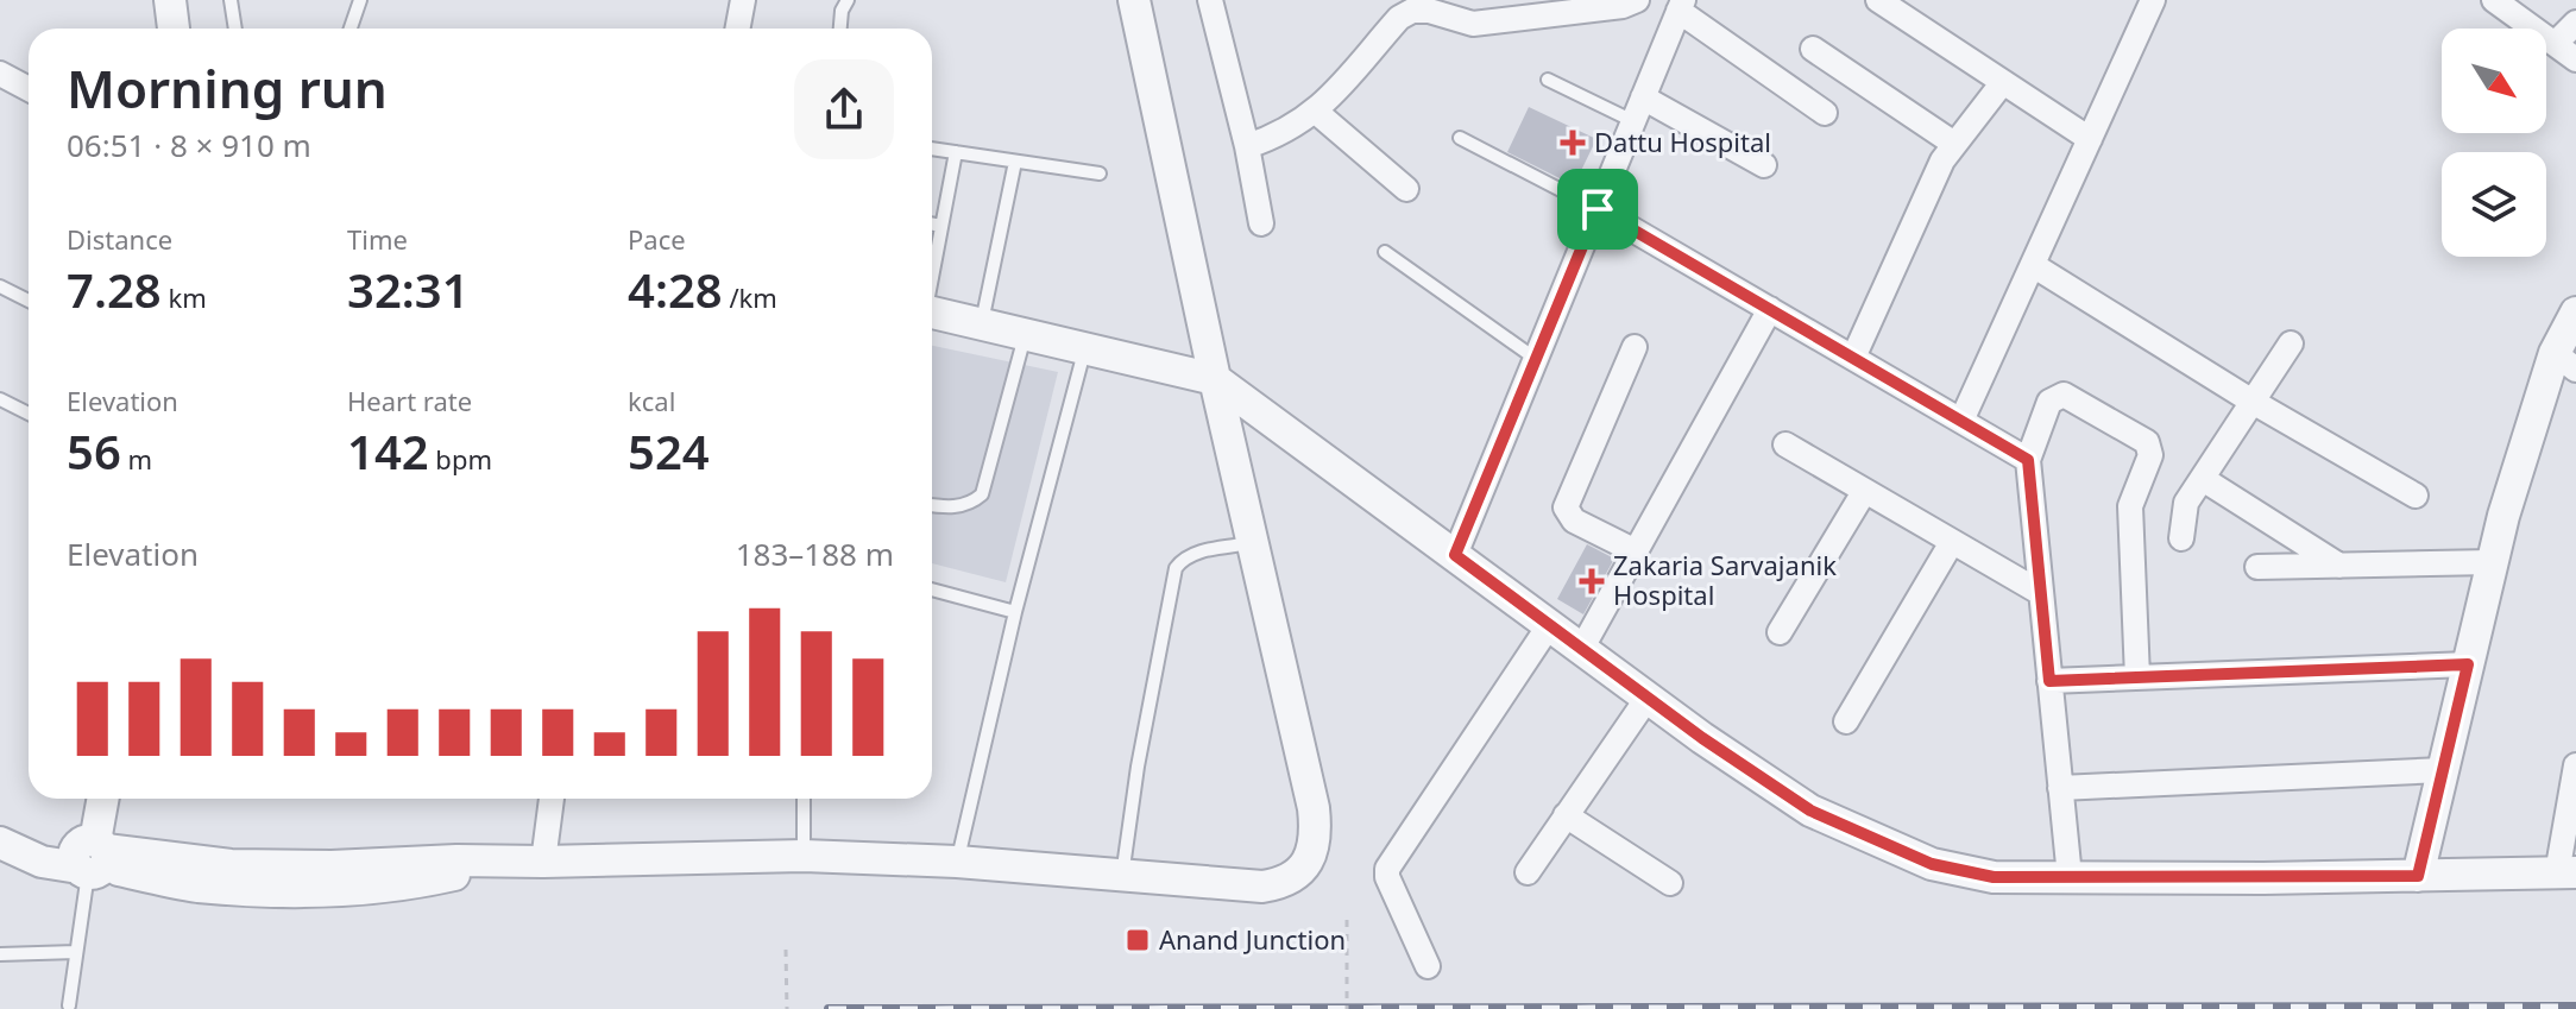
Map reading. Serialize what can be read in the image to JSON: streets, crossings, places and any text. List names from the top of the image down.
{
  "places": {
    "health": ["Dattu Hospital", "Zakaria Sarvajanik Hospital"],
    "transit": ["Anand Junction"]
  },
  "north": "bottom right",
  "page": {
    "heading": ["Morning run", "06:51 · 8 × 910 m"],
    "stats": [
      ["Distance", "7.28 km"],
      ["Time", "32:31"],
      ["Pace", "4:28 /km"],
      ["Elevation", "56 m"],
      ["Heart rate", "142 bpm"],
      ["kcal", "524"]
    ],
    "chart": ["Elevation", "183–188 m"]
  }
}
